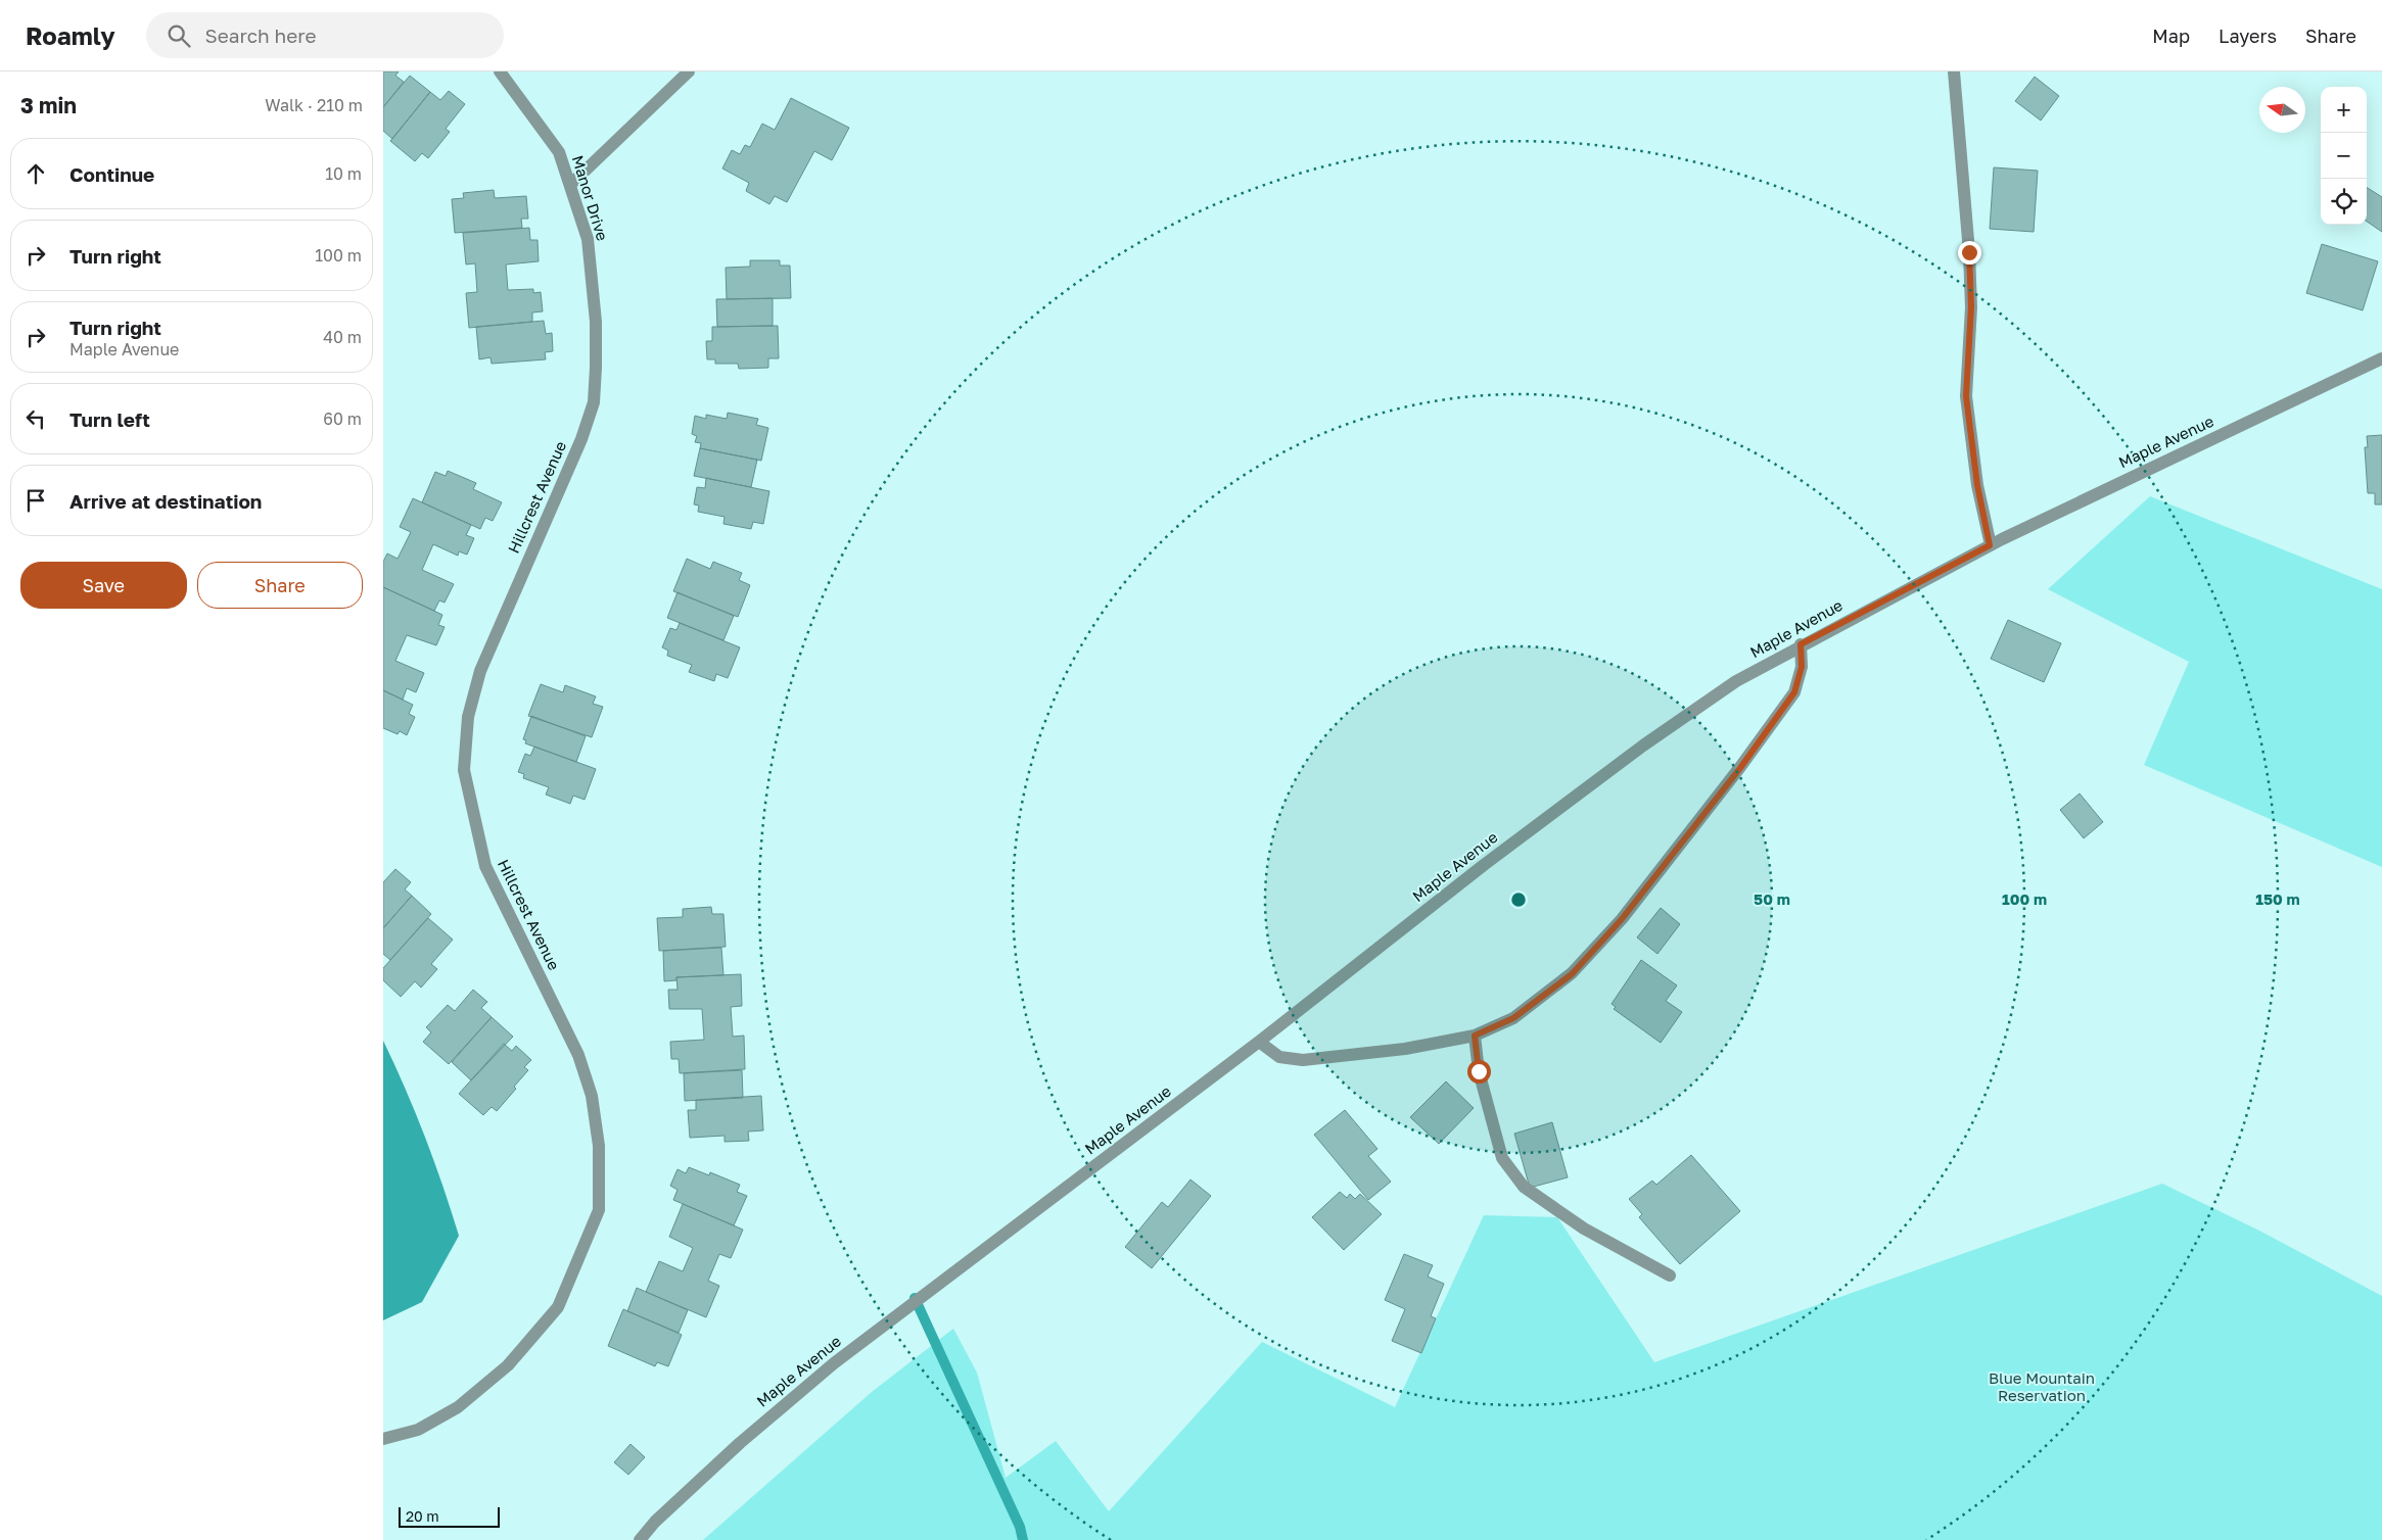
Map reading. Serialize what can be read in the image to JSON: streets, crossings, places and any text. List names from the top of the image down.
{
  "streets": {
    "street": ["Manor Drive", "Maple Avenue", "Hillcrest Avenue"]
  },
  "crossings": [
    ["Manor Drive", "Hillcrest Avenue"]
  ],
  "parks": ["Blue Mountain Reservation"],
  "scale_bar": "20 m",
  "north": "left",
  "page": {
    "header": "Roamly",
    "search": "Search here",
    "nav": ["Map", "Layers", "Share"],
    "heading": ["3 min", "Walk · 210 m"],
    "map_buttons": ["+", "−"],
    "list": [
      ["Continue", "10 m"],
      ["Turn right", "100 m"],
      ["Turn right", "Maple Avenue", "40 m"],
      ["Turn left", "60 m"],
      "Arrive at destination"
    ],
    "buttons": ["Save", "Share"],
    "scale": "20 m"
  },
  "rings": ["50 m", "100 m", "150 m"]
}
